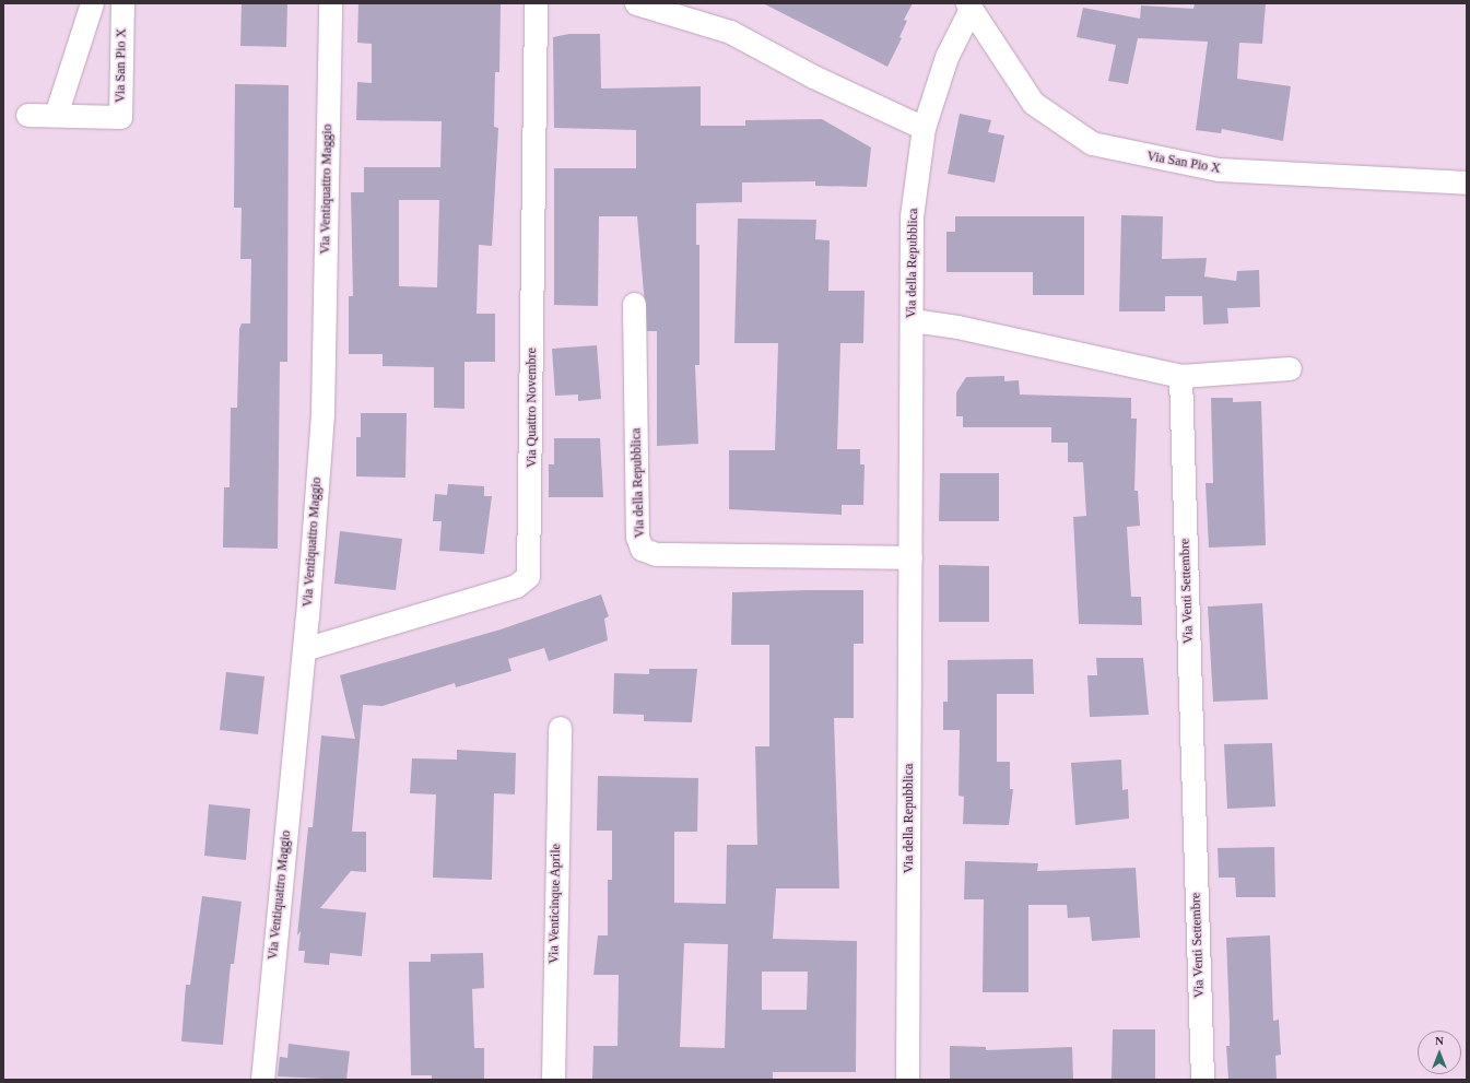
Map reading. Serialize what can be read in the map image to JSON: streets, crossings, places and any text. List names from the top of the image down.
{
  "streets": {
    "street": [
      "Via San Pio X",
      "Via Ventiquattro Maggio",
      "Via della Repubblica",
      "Via Quattro Novembre",
      "Via Venti Settembre",
      "Via Venticinque Aprile"
    ]
  },
  "crossings": [
    ["Via San Pio X", "Via della Repubblica"],
    ["Via Ventiquattro Maggio", "Via Quattro Novembre"]
  ],
  "north": "top"
}
